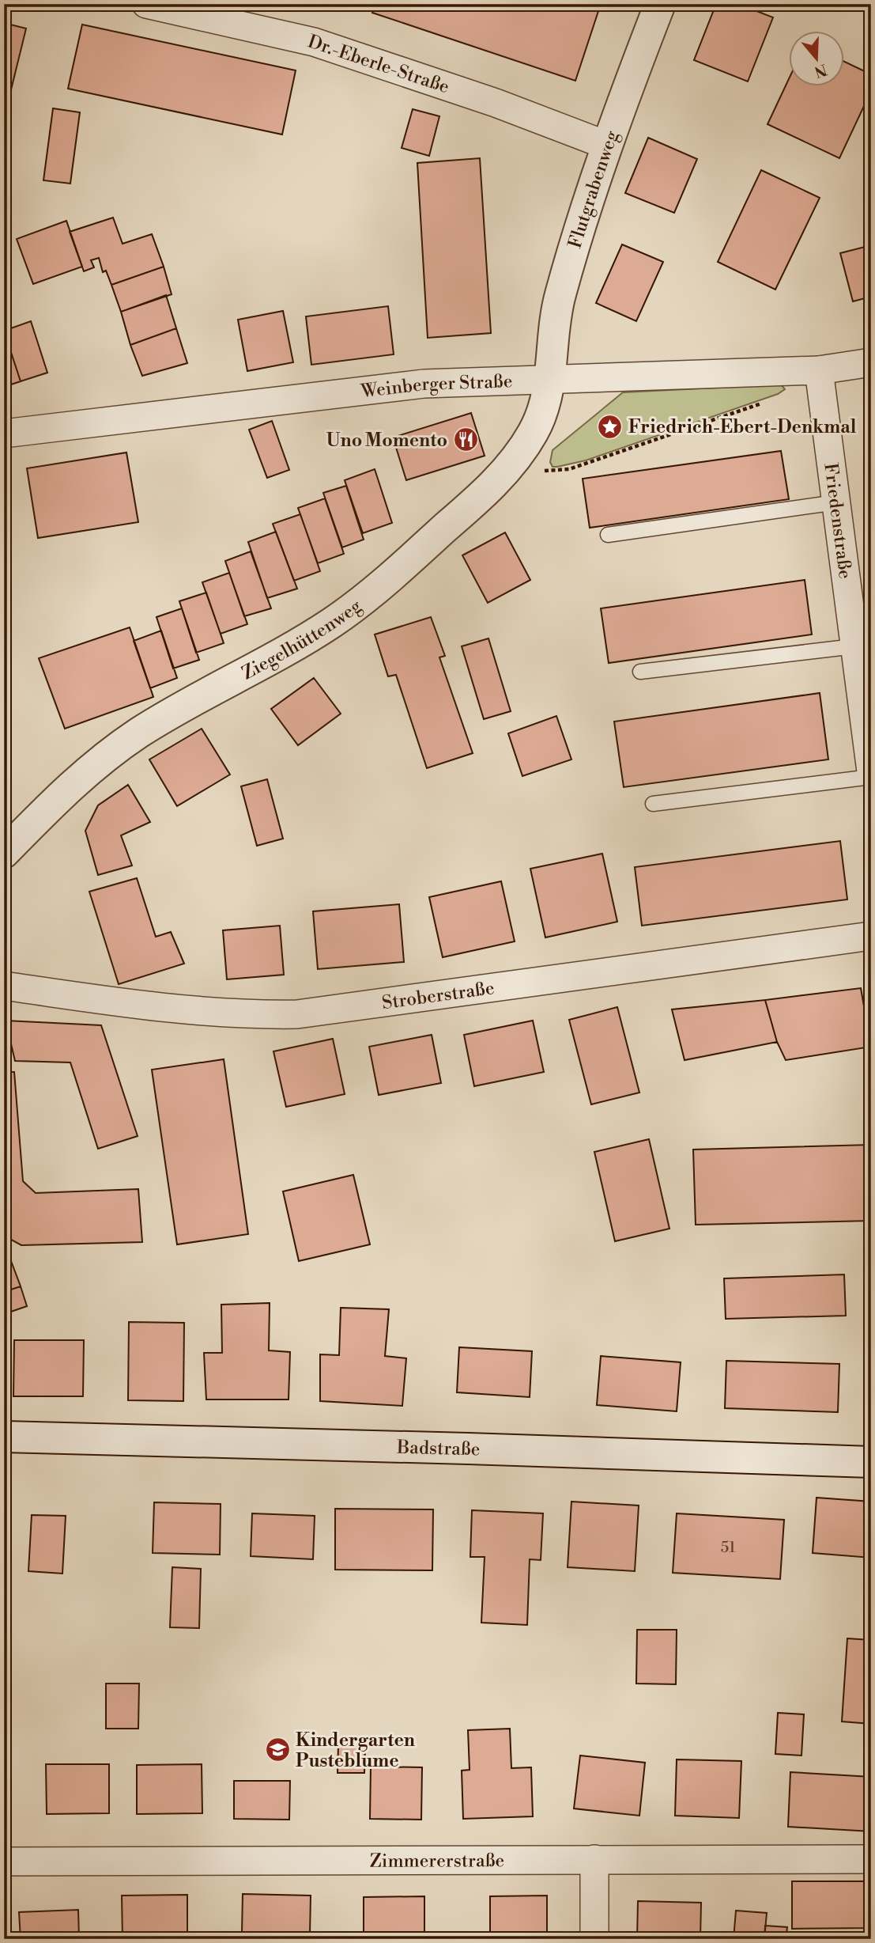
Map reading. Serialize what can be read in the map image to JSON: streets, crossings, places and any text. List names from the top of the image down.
{
  "streets": {
    "street": [
      "Dr.-Eberle-Straße",
      "Flutgrabenweg",
      "Weinberger Straße",
      "Friedenstraße",
      "Ziegelhüttenweg",
      "Stroberstraße",
      "Badstraße",
      "Zimmererstraße"
    ]
  },
  "crossings": [
    ["Dr.-Eberle-Straße", "Flutgrabenweg"],
    ["Flutgrabenweg", "Weinberger Straße"],
    ["Flutgrabenweg", "Ziegelhüttenweg"],
    ["Weinberger Straße", "Friedenstraße"],
    ["Weinberger Straße", "Ziegelhüttenweg"]
  ],
  "places": {
    "place": ["Friedrich-Ebert-Denkmal"],
    "restaurant": ["Uno Momento"],
    "school or university": ["Kindergarten Pusteblume"]
  },
  "house_numbers": ["51"],
  "north": "bottom"
}
